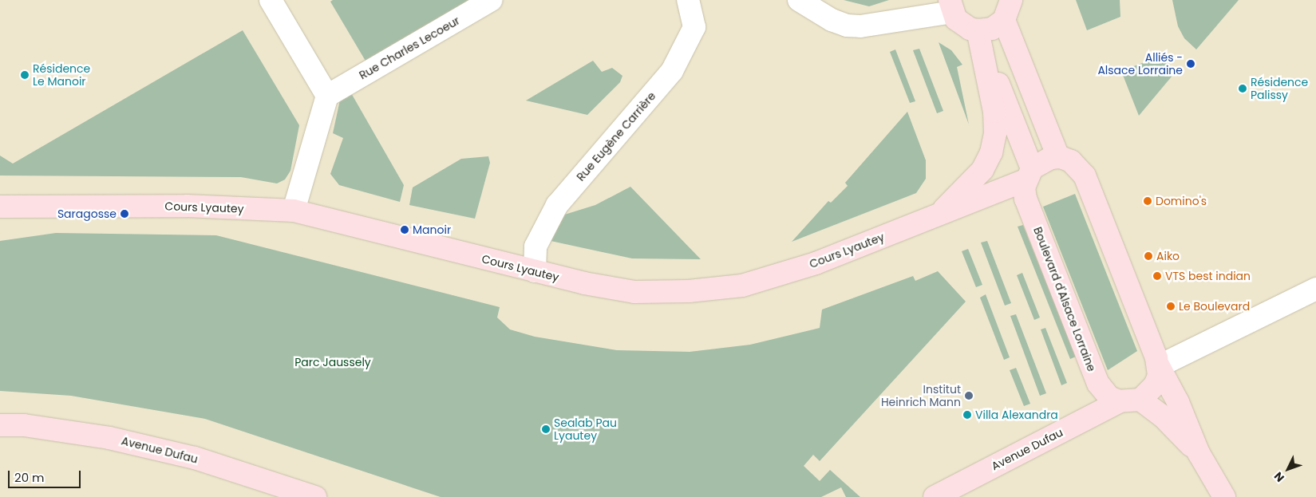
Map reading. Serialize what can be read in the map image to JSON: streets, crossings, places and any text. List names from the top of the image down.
{
  "streets": {
    "main road": ["Cours Lyautey", "Boulevard d'Alsace Lorraine", "Avenue Dufau"],
    "street": ["Rue Charles Lecoeur", "Rue Eugène Carrière"]
  },
  "crossings": [
    ["Rue Eugène Carrière", "Cours Lyautey"],
    ["Cours Lyautey", "Boulevard d'Alsace Lorraine"],
    ["Boulevard d'Alsace Lorraine", "Avenue Dufau"]
  ],
  "parks": ["Parc Jaussely"],
  "places": [
    "Alliés - Alsace Lorraine",
    "Résidence Le Manoir",
    "Résidence Palissy",
    "Domino's",
    "Saragosse",
    "Manoir",
    "Aiko",
    "VTS best indian",
    "Le Boulevard",
    "Institut Heinrich Mann",
    "Villa Alexandra",
    "Sealab Pau Lyautey"
  ],
  "scale_bar": "20 m",
  "north": "bottom left"
}
